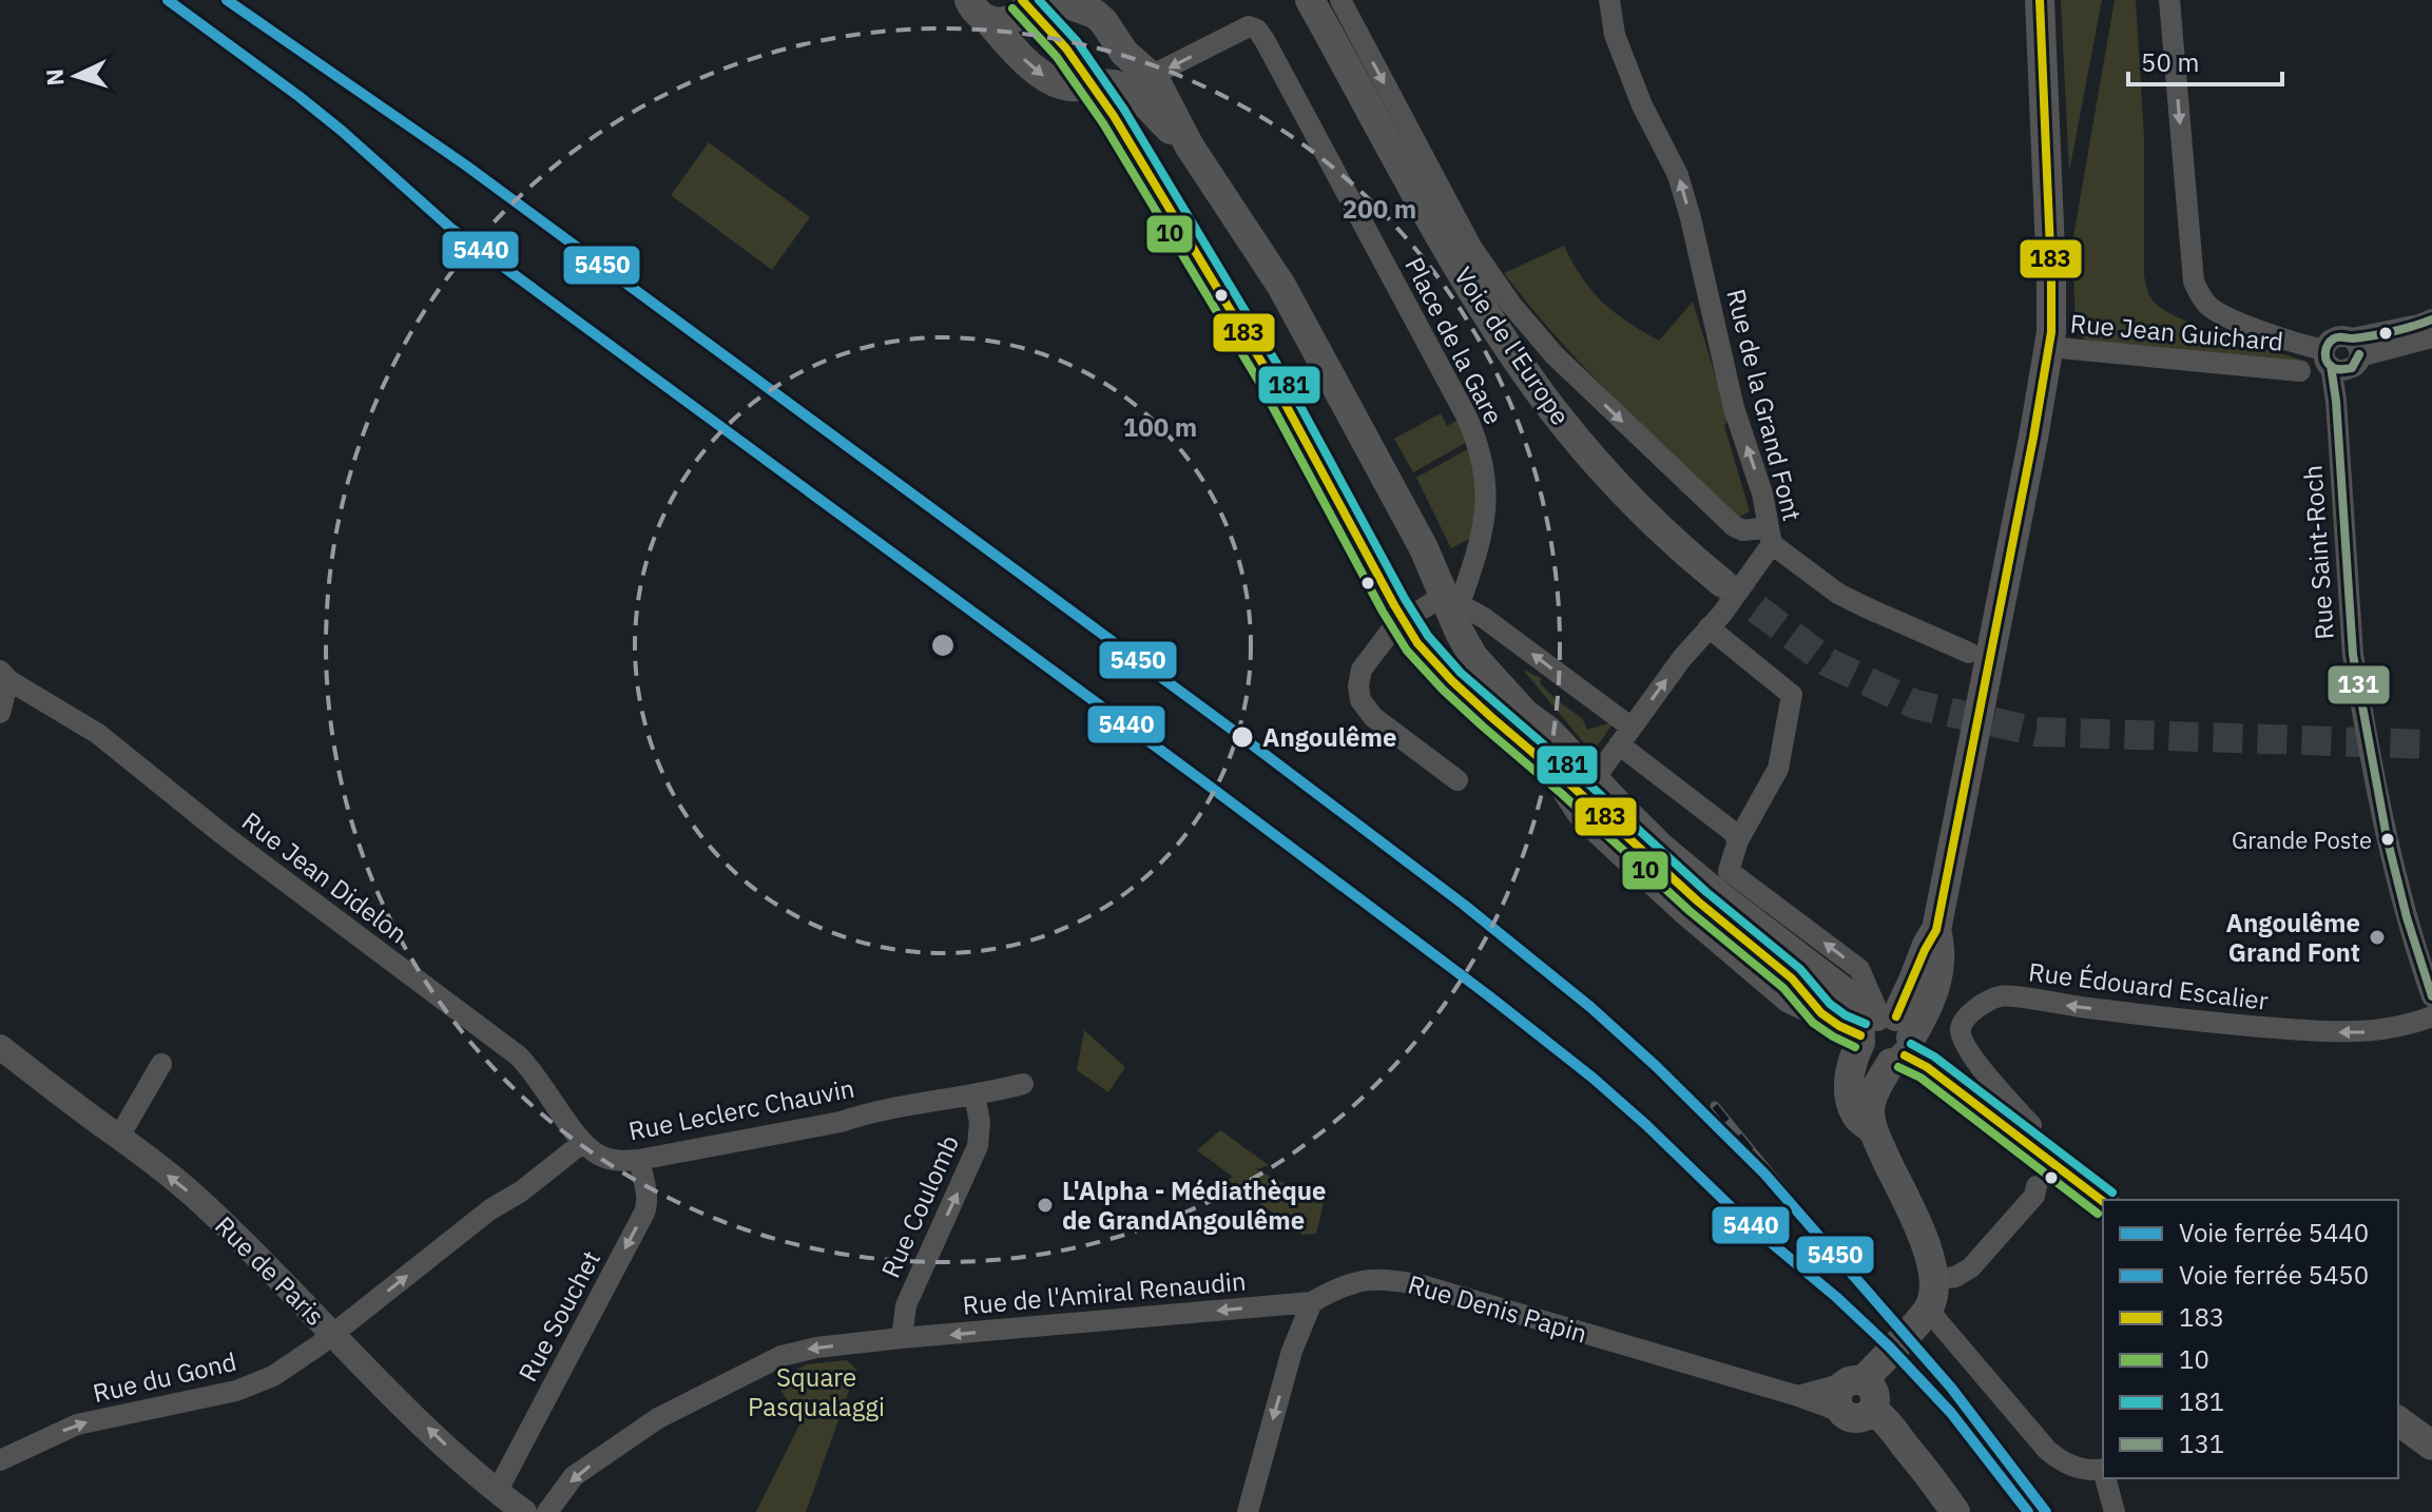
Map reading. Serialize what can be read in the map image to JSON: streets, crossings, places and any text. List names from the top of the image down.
{
  "streets": {
    "main road": ["Voie de l'Europe"],
    "street": [
      "Rue Jean Guichard",
      "Place de la Gare",
      "Rue de la Grand Font",
      "Rue Saint-Roch",
      "Rue Jean Didelon",
      "Rue Édouard Escalier",
      "Rue Leclerc Chauvin",
      "Rue Coulomb",
      "Rue de Paris",
      "Rue de l'Amiral Renaudin",
      "Rue Denis Papin",
      "Rue Souchet",
      "Rue du Gond"
    ]
  },
  "crossings": [
    ["Rue Jean Didelon", "Rue Leclerc Chauvin"],
    ["Rue Leclerc Chauvin", "Rue Coulomb"],
    ["Rue Leclerc Chauvin", "Rue Souchet"],
    ["Rue Coulomb", "Rue de l'Amiral Renaudin"],
    ["Rue de Paris", "Rue Souchet"],
    ["Rue de Paris", "Rue du Gond"],
    ["Rue de l'Amiral Renaudin", "Rue Denis Papin"]
  ],
  "one_way": [
    "Rue de la Grand Font",
    "Rue Coulomb",
    "Rue de Paris",
    "Rue de l'Amiral Renaudin",
    "Rue Souchet",
    "Rue du Gond"
  ],
  "parks": ["Square Pasqualaggi"],
  "places": [
    "Angoulême",
    "Grande Poste",
    "Angoulême Grand Font",
    "L'Alpha - Médiathèque de GrandAngoulême"
  ],
  "lines": [
    "rail line 5440",
    "rail line 5450",
    "transit line 183",
    "transit line 181",
    "transit line 10",
    "transit line 131"
  ],
  "legend": [
    "Voie ferrée 5440",
    "Voie ferrée 5450",
    "183",
    "10",
    "181",
    "131"
  ],
  "scale_bar": "50 m",
  "north": "left",
  "rings": ["200 m", "100 m"]
}
